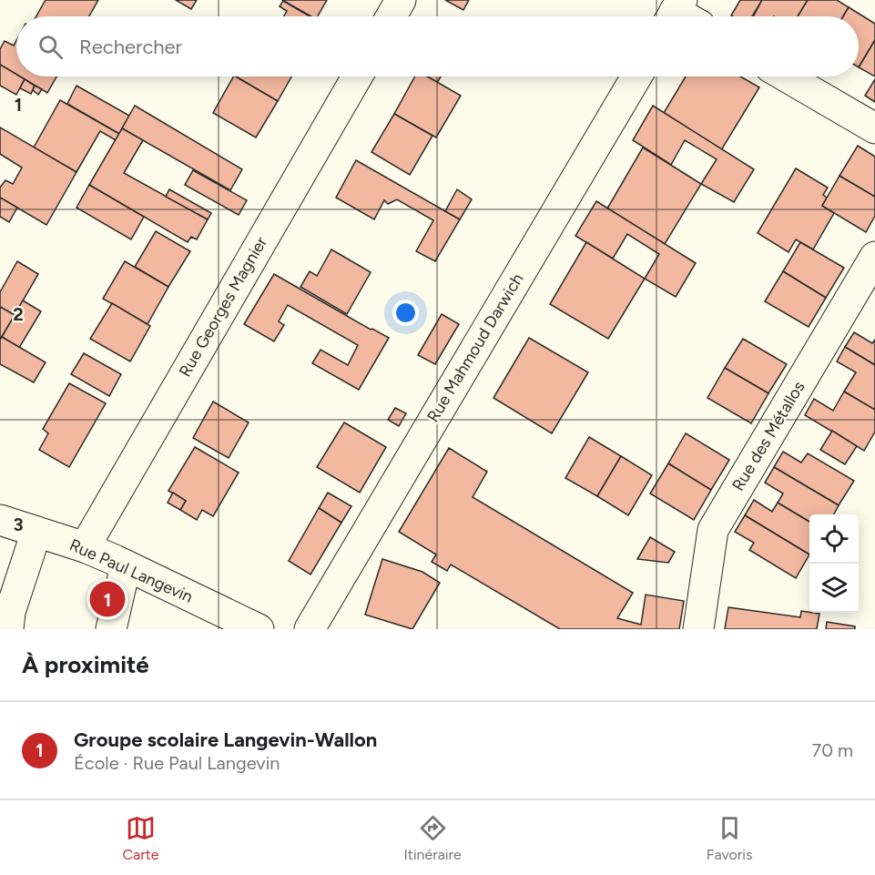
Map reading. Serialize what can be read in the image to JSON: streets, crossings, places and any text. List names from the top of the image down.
{
  "streets": {
    "street": [
      "Rue Georges Magnier",
      "Rue Mahmoud Darwich",
      "Rue des Métallos",
      "Rue Paul Langevin"
    ]
  },
  "crossings": [
    ["Rue Georges Magnier", "Rue Paul Langevin"]
  ],
  "page": {
    "search": "Rechercher",
    "pins": "1",
    "heading": "À proximité",
    "list": [
      {
        "mark": "1",
        "name": "Groupe scolaire Langevin-Wallon",
        "note": "École · Rue Paul Langevin",
        "value": "70 m"
      }
    ],
    "nav": ["Carte", "Itinéraire", "Favoris"]
  },
  "grid": {
    "rows": ["1", "2", "3"]
  }
}
